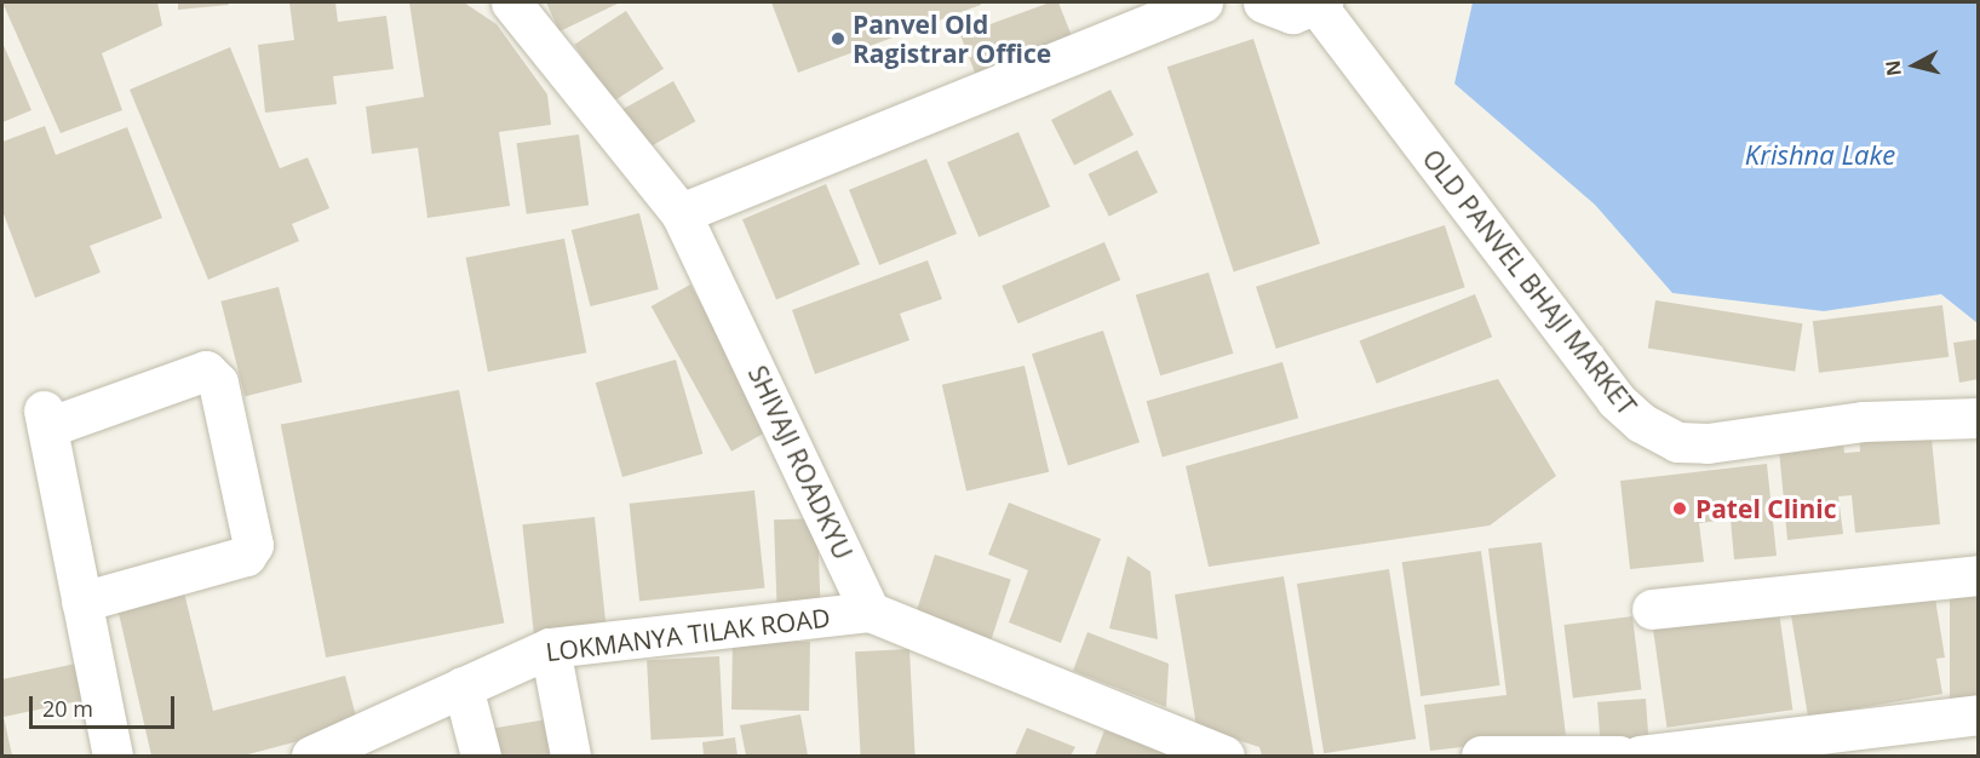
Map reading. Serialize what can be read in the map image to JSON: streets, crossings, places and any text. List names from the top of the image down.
{
  "streets": {
    "street": ["OLD PANVEL BHAJI MARKET", "SHIVAJI ROADKYU", "LOKMANYA TILAK ROAD"]
  },
  "crossings": [
    ["SHIVAJI ROADKYU", "LOKMANYA TILAK ROAD"]
  ],
  "water": ["Krishna Lake"],
  "places": ["Panvel Old Ragistrar Office", "Patel Clinic"],
  "scale_bar": "20 m",
  "north": "left"
}
